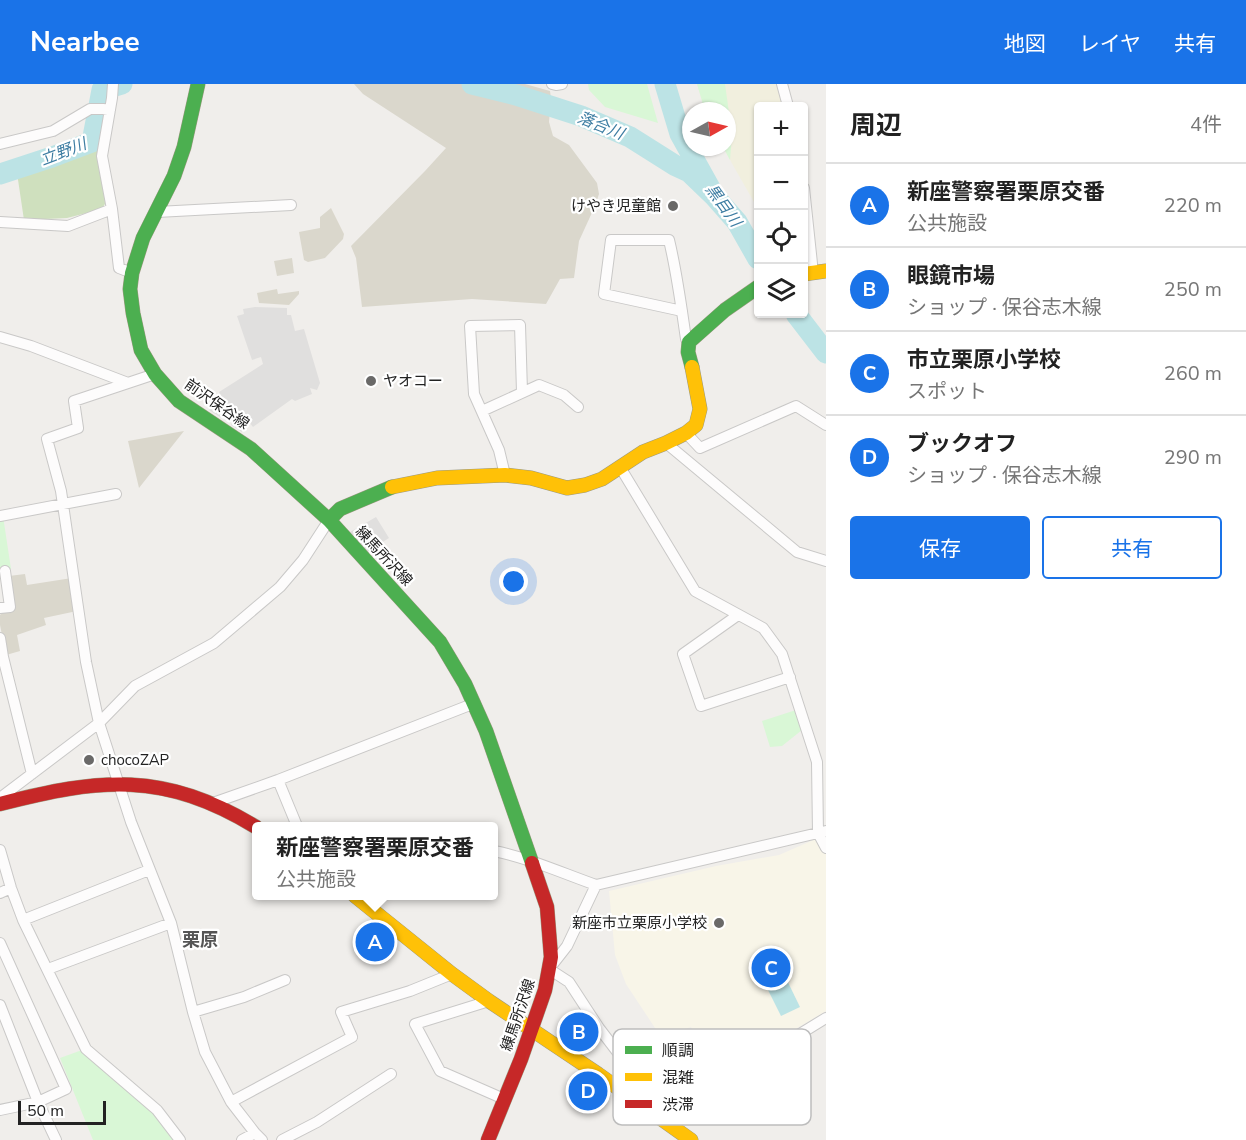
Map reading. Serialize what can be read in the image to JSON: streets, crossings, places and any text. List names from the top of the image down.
{
  "streets": {
    "main road": ["前沢保谷線", "練馬所沢線"]
  },
  "crossings": [
    ["前沢保谷線", "練馬所沢線"]
  ],
  "districts": ["栗原"],
  "water": ["落合川", "立野川", "黒目川"],
  "places": [
    "けやき児童館",
    "ヤオコー",
    "chocoZAP",
    "新座市立栗原小学校"
  ],
  "legend": ["順調", "混雑", "渋滞"],
  "scale_bar": "50 m",
  "north": "right",
  "page": {
    "header": "Nearbee",
    "nav": ["地図", "レイヤ", "共有"],
    "heading": ["周辺", "4件"],
    "map_buttons": ["+", "−"],
    "list": [
      {
        "mark": "A",
        "name": "新座警察署栗原交番",
        "note": "公共施設",
        "value": "220 m"
      },
      {
        "mark": "B",
        "name": "眼鏡市場",
        "note": "ショップ · 保谷志木線",
        "value": "250 m"
      },
      {
        "mark": "C",
        "name": "市立栗原小学校",
        "note": "スポット",
        "value": "260 m"
      },
      {
        "mark": "D",
        "name": "ブックオフ",
        "note": "ショップ · 保谷志木線",
        "value": "290 m"
      }
    ],
    "buttons": ["保存", "共有"],
    "popup": ["新座警察署栗原交番", "公共施設"],
    "pins": [
      "A",
      "C",
      "B",
      "D"
    ],
    "scale": "50 m"
  }
}
